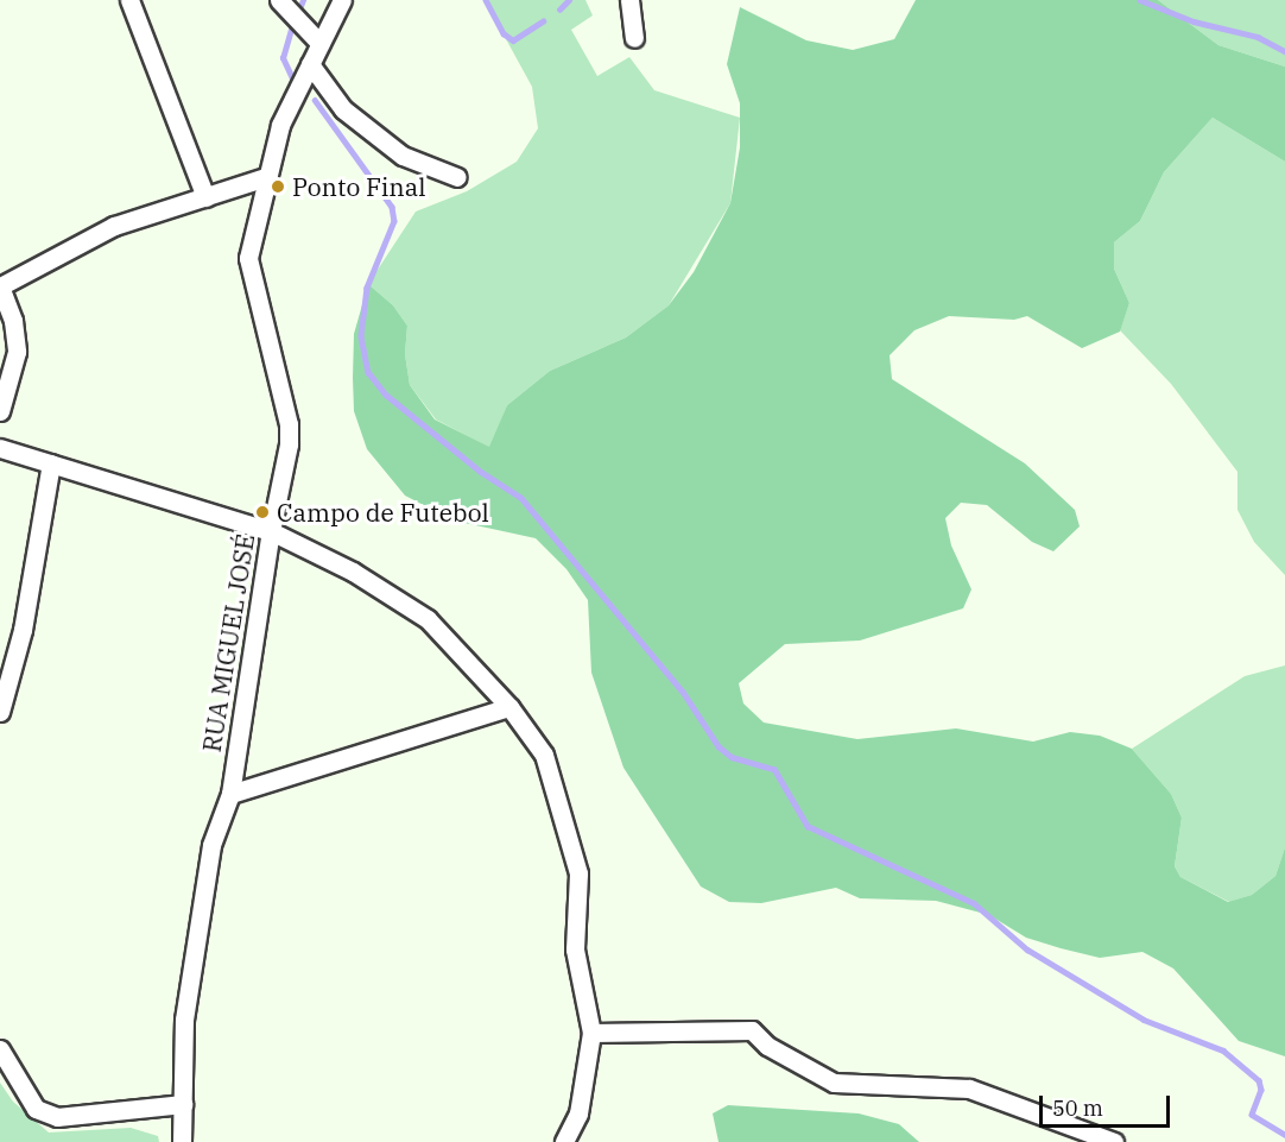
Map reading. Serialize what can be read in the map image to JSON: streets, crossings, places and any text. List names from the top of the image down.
{
  "streets": {
    "street": ["RUA MIGUEL JOSÉ"]
  },
  "places": ["Ponto Final", "Campo de Futebol"],
  "scale_bar": "50 m"
}
